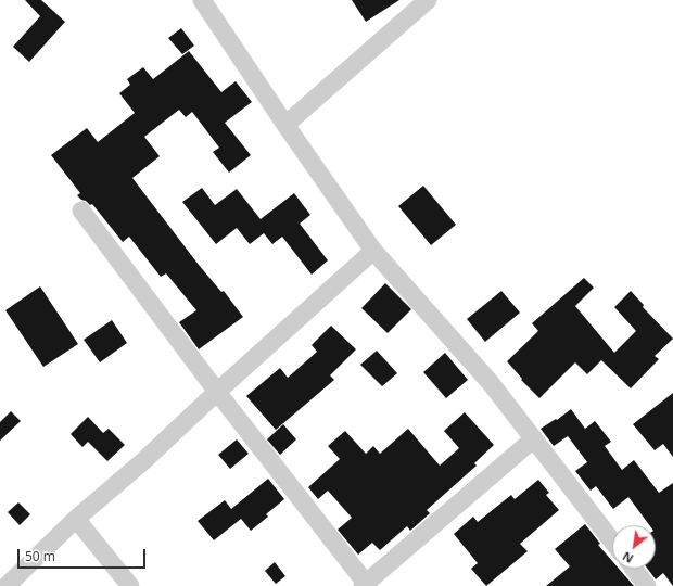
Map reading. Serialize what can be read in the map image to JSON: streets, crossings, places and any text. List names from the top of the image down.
{
  "scale_bar": "50 m",
  "north": "bottom left"
}
